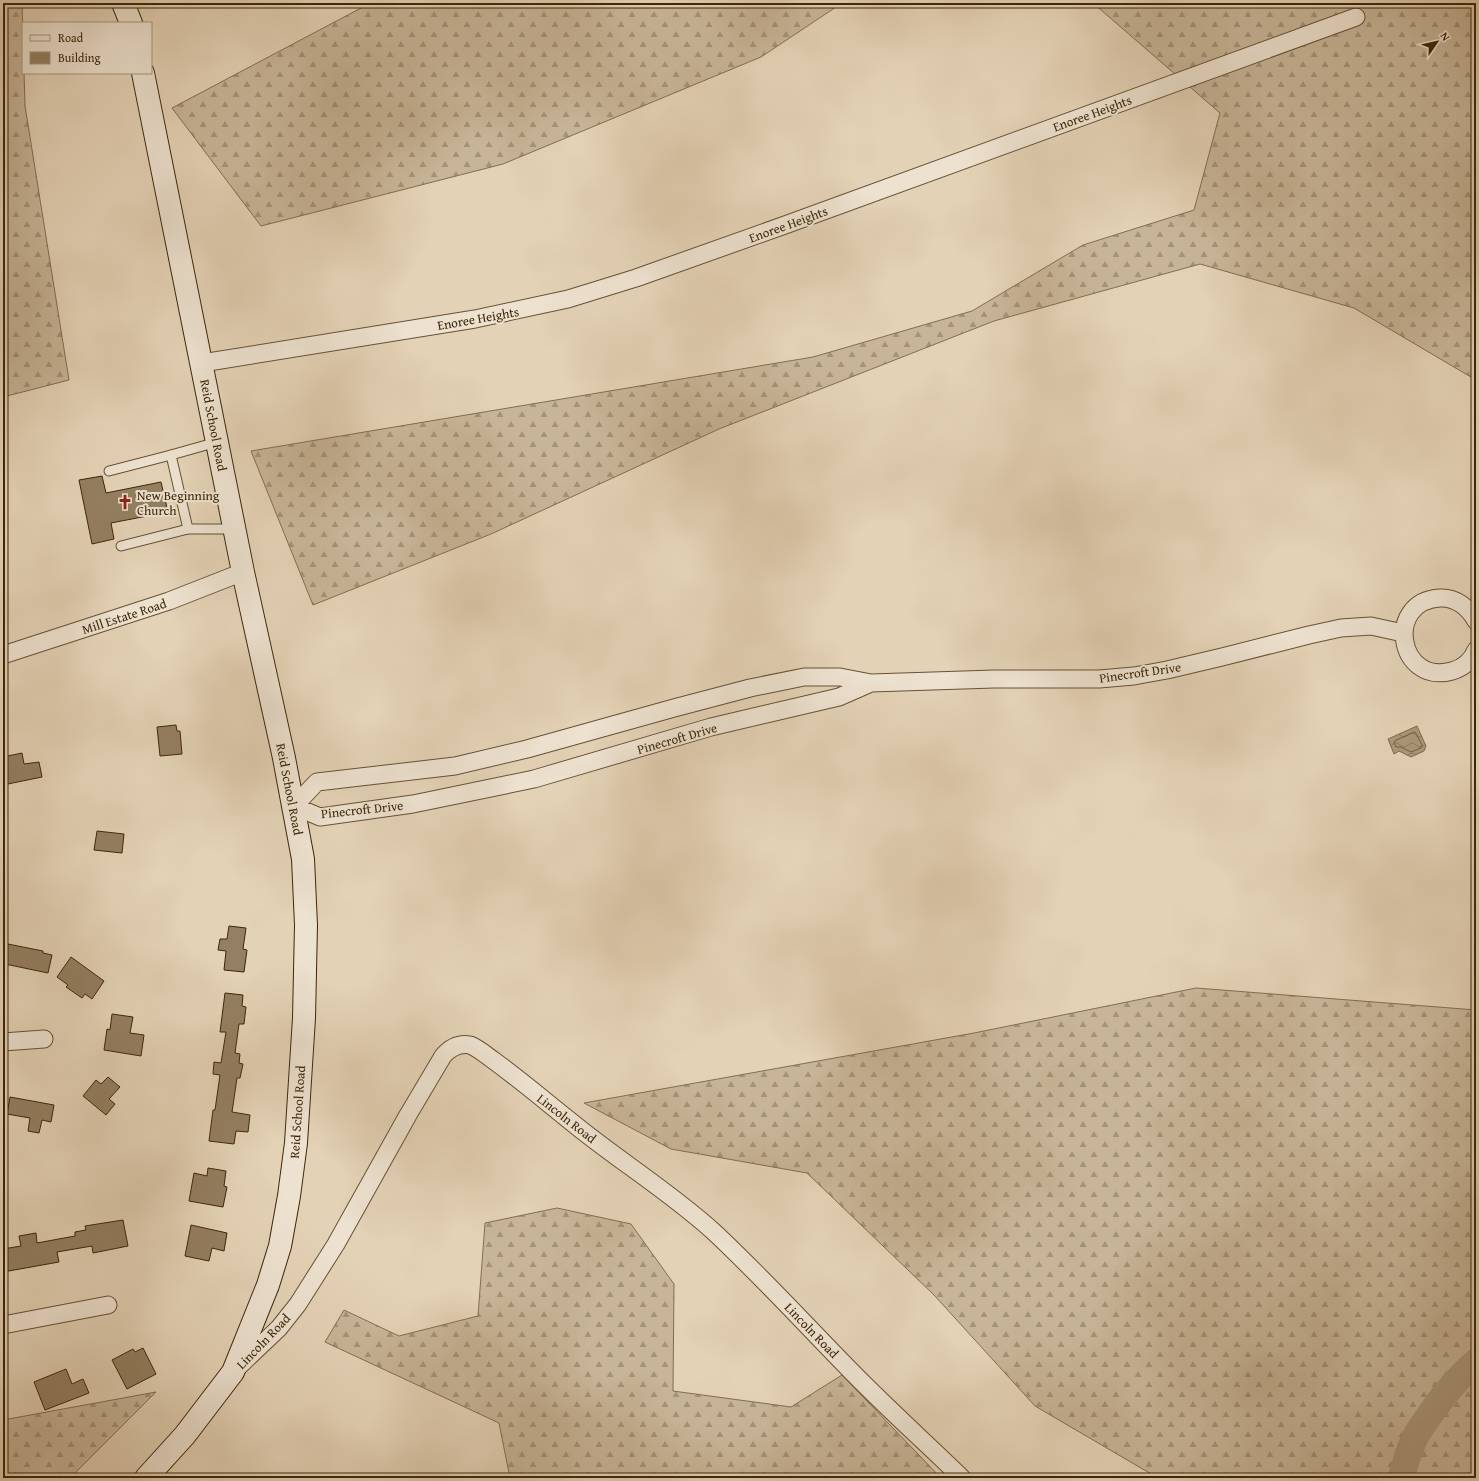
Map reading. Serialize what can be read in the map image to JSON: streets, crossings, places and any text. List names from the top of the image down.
{
  "streets": {
    "street": [
      "Enoree Heights",
      "Reid School Road",
      "Mill Estate Road",
      "Pinecroft Drive",
      "Lincoln Road"
    ]
  },
  "crossings": [
    ["Enoree Heights", "Reid School Road"],
    ["Reid School Road", "Mill Estate Road"],
    ["Reid School Road", "Pinecroft Drive"],
    ["Reid School Road", "Lincoln Road"]
  ],
  "places": {
    "church": ["New Beginning Church"]
  },
  "legend": ["Road", "Building"],
  "north": "top right"
}
